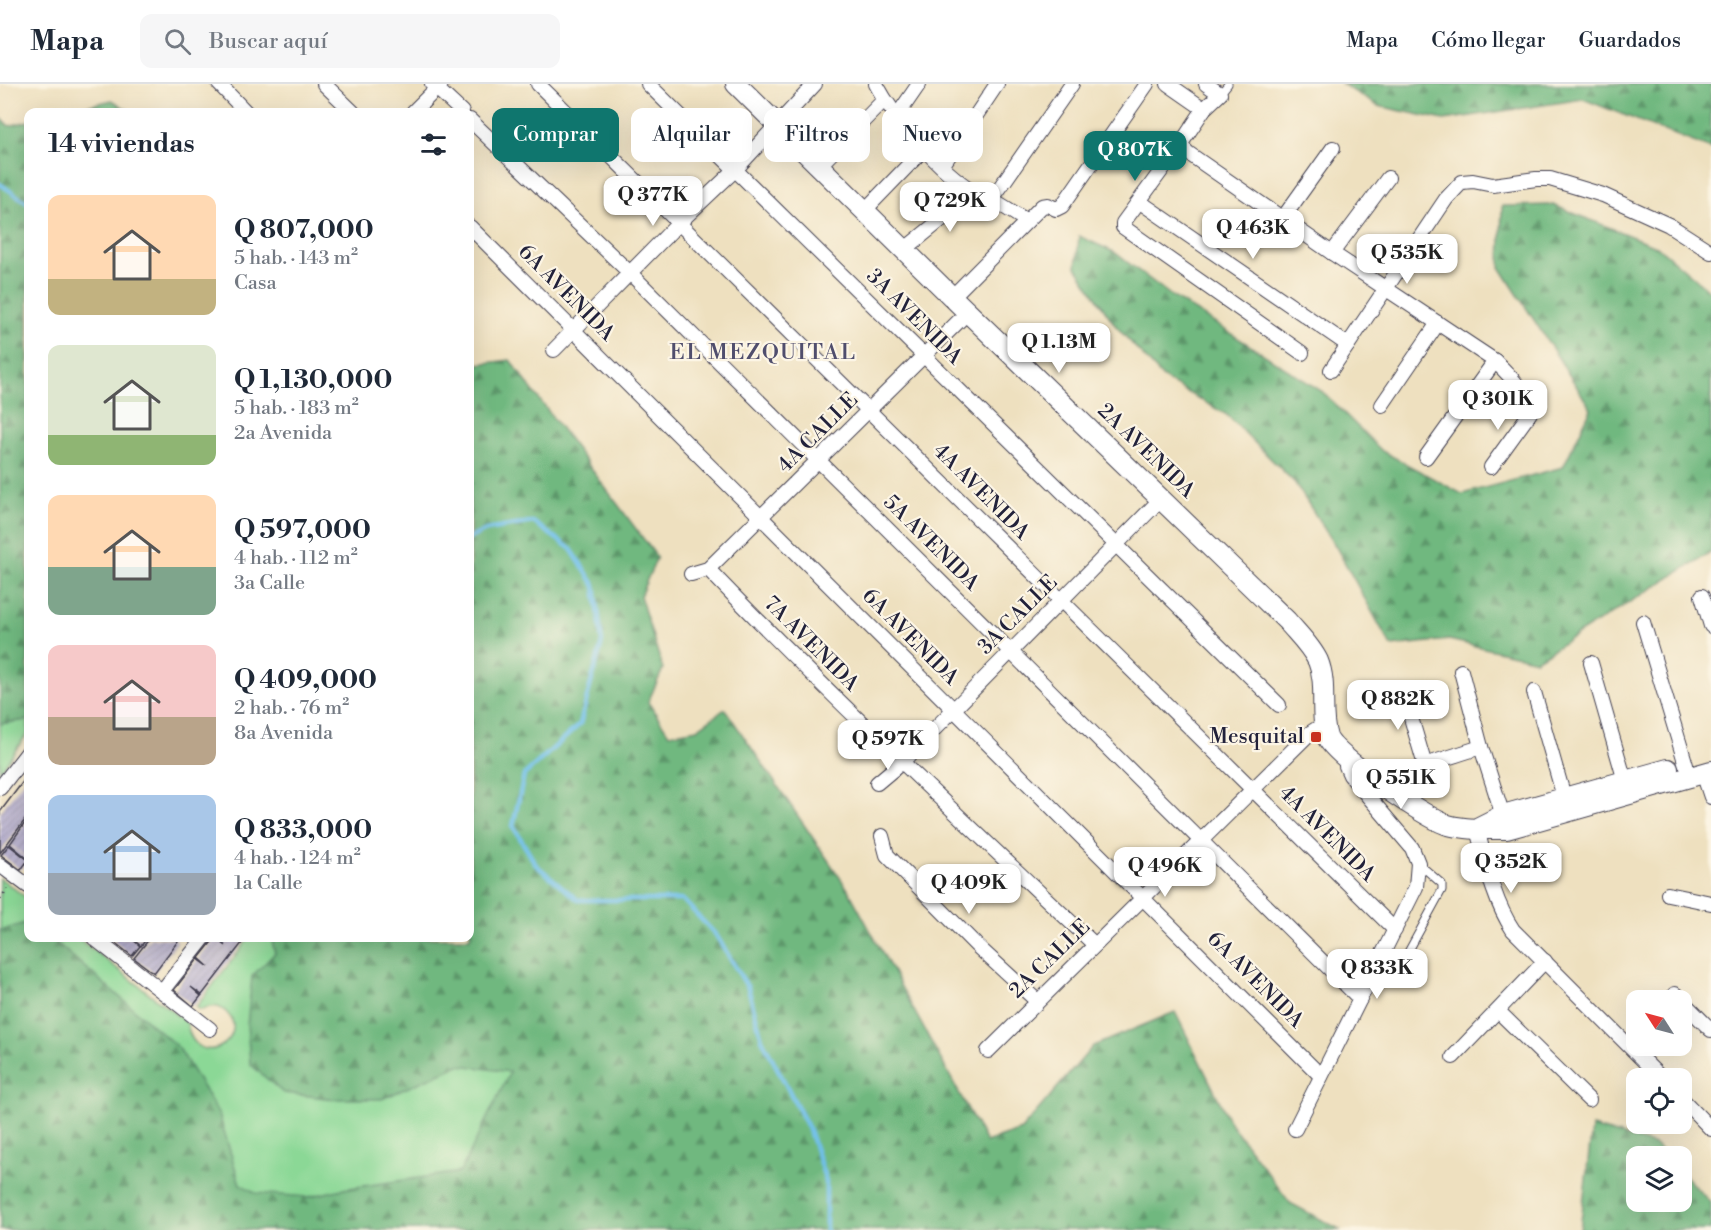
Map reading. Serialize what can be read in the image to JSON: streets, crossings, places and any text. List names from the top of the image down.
{
  "streets": {
    "main road": ["2A AVENIDA"],
    "street": [
      "6A AVENIDA",
      "3A AVENIDA",
      "4A CALLE",
      "4A AVENIDA",
      "5A AVENIDA",
      "3A CALLE",
      "7A AVENIDA",
      "2A CALLE"
    ]
  },
  "crossings": [
    ["6A AVENIDA", "4A CALLE"],
    ["6A AVENIDA", "3A CALLE"],
    ["6A AVENIDA", "2A CALLE"],
    ["3A AVENIDA", "4A CALLE"],
    ["3A AVENIDA", "3A CALLE"],
    ["4A CALLE", "2A AVENIDA"],
    ["4A CALLE", "4A AVENIDA"],
    ["4A CALLE", "5A AVENIDA"],
    ["4A CALLE", "7A AVENIDA"],
    ["2A AVENIDA", "3A CALLE"],
    ["2A AVENIDA", "2A CALLE"],
    ["4A AVENIDA", "3A CALLE"],
    ["4A AVENIDA", "2A CALLE"],
    ["5A AVENIDA", "3A CALLE"],
    ["5A AVENIDA", "2A CALLE"],
    ["3A CALLE", "7A AVENIDA"],
    ["7A AVENIDA", "2A CALLE"]
  ],
  "districts": ["EL MEZQUITAL"],
  "places": {
    "transit": ["Mesquital"]
  },
  "north": "top left",
  "page": {
    "header": "Mapa",
    "search": "Buscar aquí",
    "nav": ["Mapa", "Cómo llegar", "Guardados"],
    "chip": [
      "Comprar",
      "Alquilar",
      "Filtros",
      "Nuevo"
    ],
    "heading": "14 viviendas",
    "price": [
      "Q 807K",
      "Q 377K",
      "Q 729K",
      "Q 463K",
      "Q 535K",
      "Q 1.13M",
      "Q 301K",
      "Q 882K",
      "Q 597K",
      "Q 551K",
      "Q 352K",
      "Q 496K",
      "Q 409K",
      "Q 833K"
    ],
    "list": [
      {
        "name": "Q 807,000",
        "note": "5 hab. · 143 m² · Casa"
      },
      {
        "name": "Q 1,130,000",
        "note": "5 hab. · 183 m² · 2a Avenida"
      },
      {
        "name": "Q 597,000",
        "note": "4 hab. · 112 m² · 3a Calle"
      },
      {
        "name": "Q 409,000",
        "note": "2 hab. · 76 m² · 8a Avenida"
      },
      {
        "name": "Q 833,000",
        "note": "4 hab. · 124 m² · 1a Calle"
      }
    ]
  }
}
